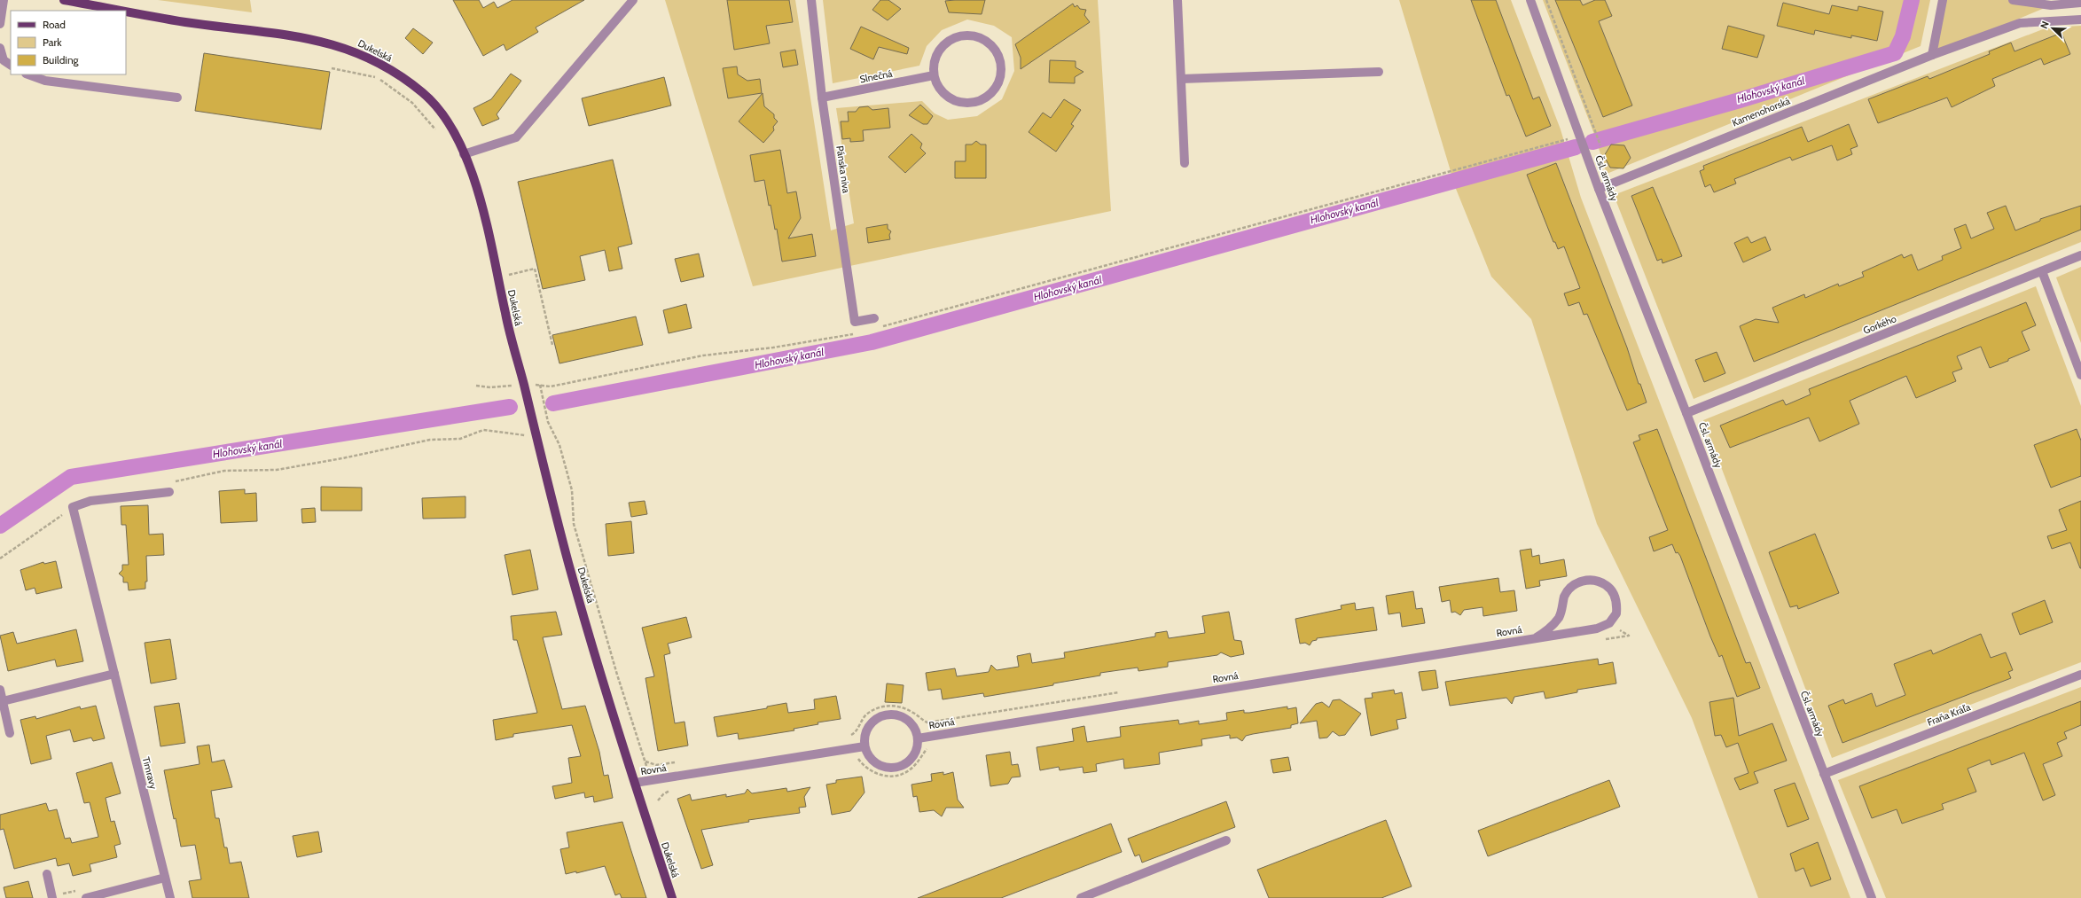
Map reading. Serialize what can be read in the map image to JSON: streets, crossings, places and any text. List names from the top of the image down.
{
  "streets": {
    "main road": ["Dukelská"],
    "street": [
      "Slnečná",
      "Kamenohorská",
      "Pánska niva",
      "Čsl. armády",
      "Gorkého",
      "Rovná",
      "Fraňa Kráľa",
      "Timravy"
    ]
  },
  "crossings": [
    ["Dukelská", "Rovná"],
    ["Slnečná", "Pánska niva"],
    ["Kamenohorská", "Čsl. armády"],
    ["Čsl. armády", "Gorkého"],
    ["Čsl. armády", "Fraňa Kráľa"]
  ],
  "water": ["Hlohovský kanál"],
  "legend": ["Road", "Park", "Building"],
  "north": "top left"
}
